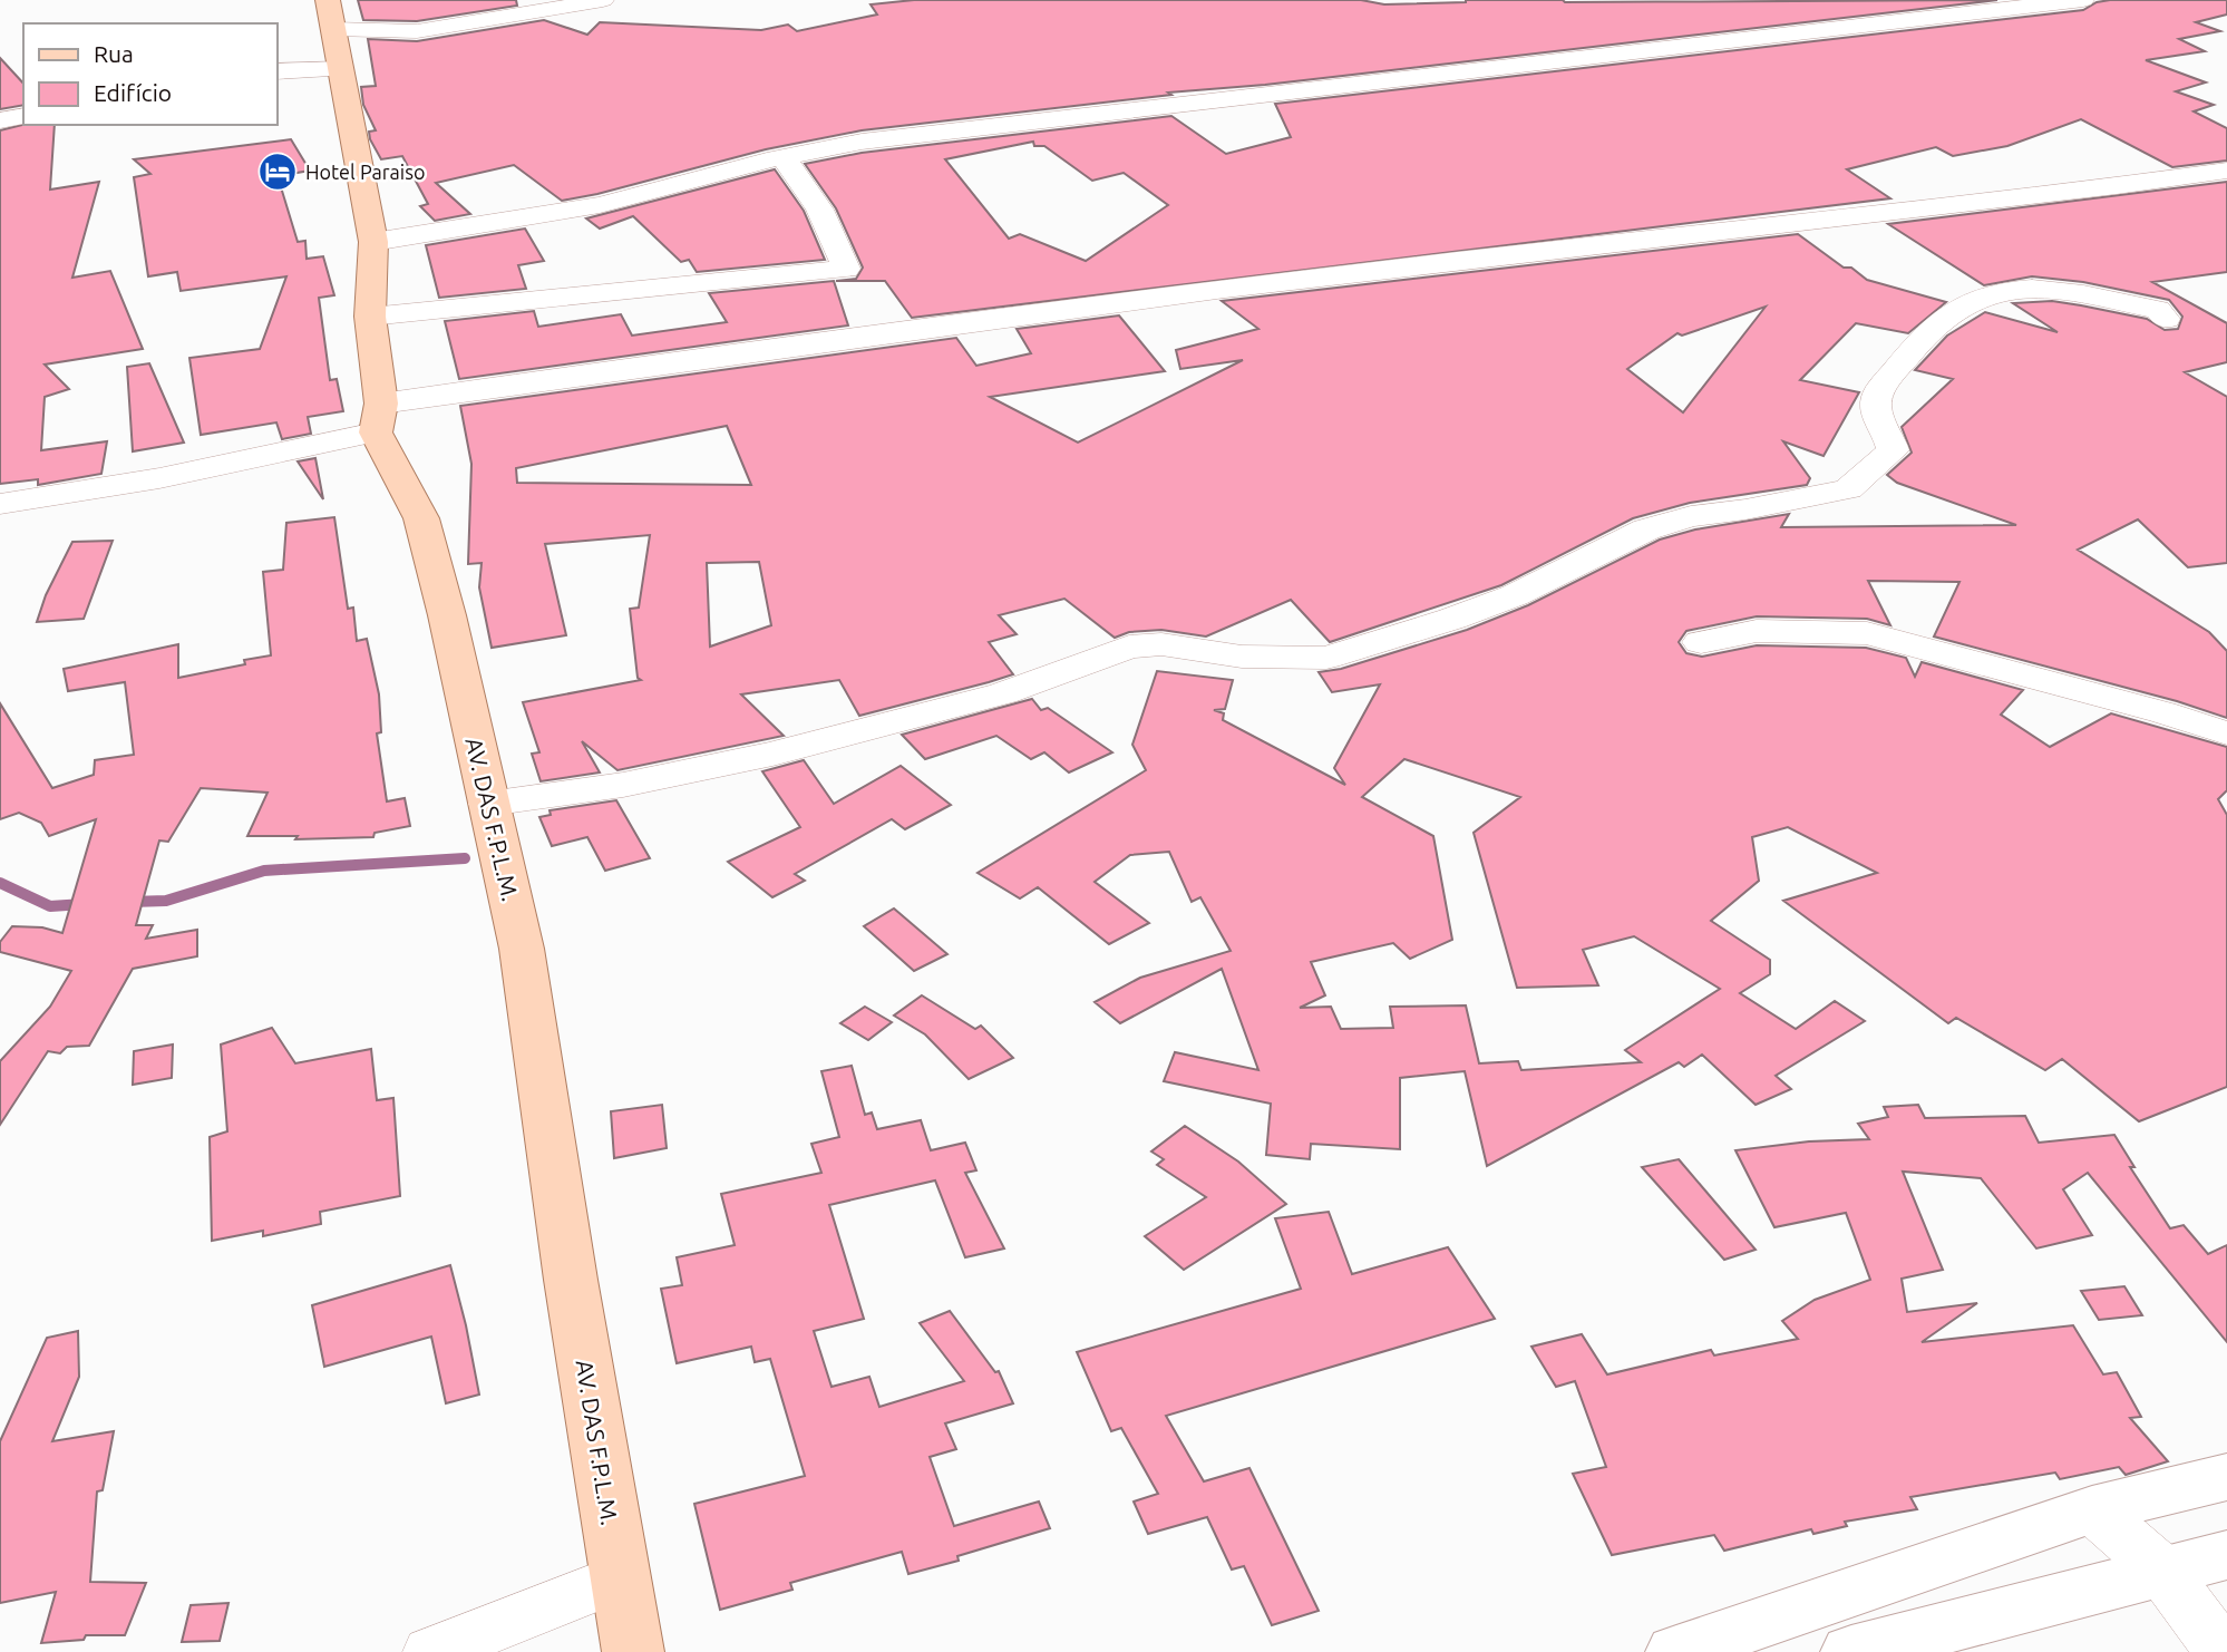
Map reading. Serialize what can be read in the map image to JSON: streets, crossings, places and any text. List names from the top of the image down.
{
  "streets": {
    "main road": ["AV. DAS F.P.L.M."]
  },
  "places": {
    "hotel": ["Hotel Paraiso"]
  },
  "legend": ["Rua", "Edifício"]
}
